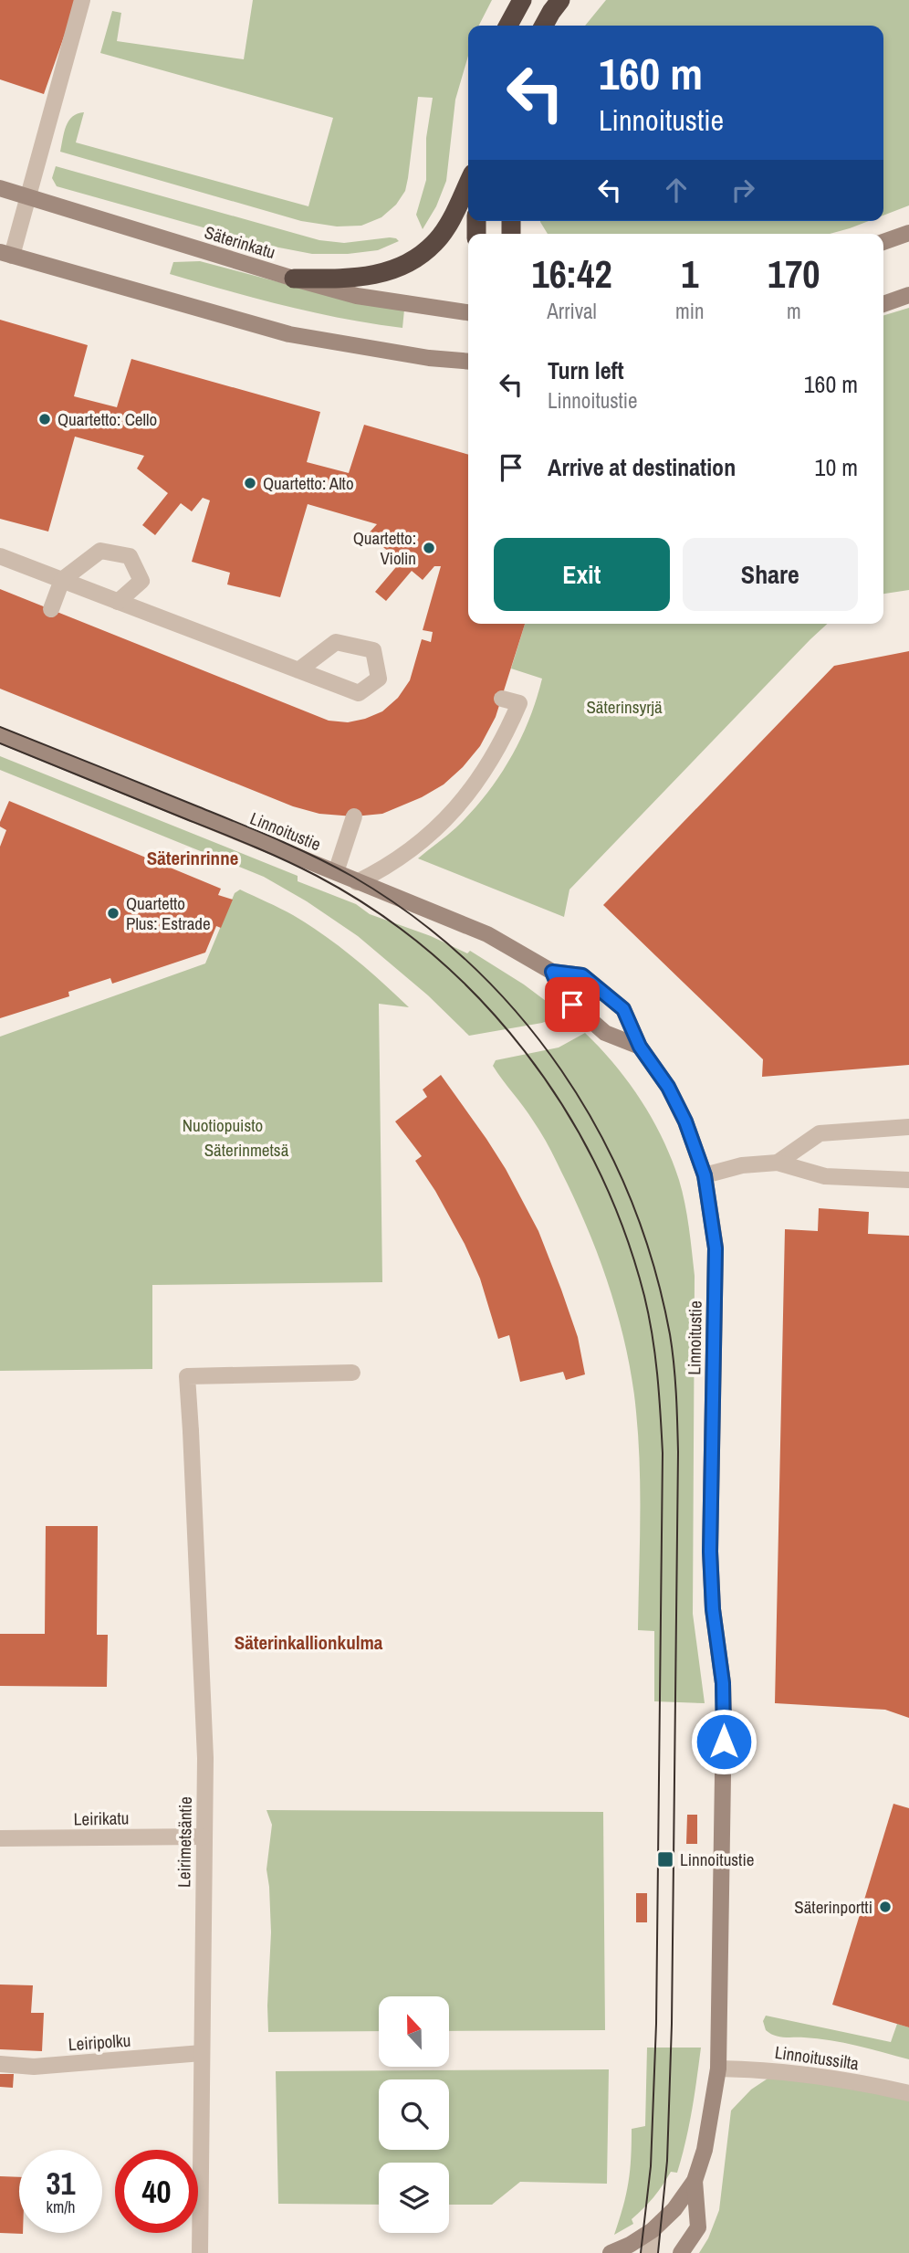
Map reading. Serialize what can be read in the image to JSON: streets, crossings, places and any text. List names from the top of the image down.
{
  "streets": {
    "street": [
      "Säterinkatu",
      "Linnoitustie",
      "Leirikatu",
      "Leirimetsäntie",
      "Leiripolku",
      "Linnoitussilta"
    ]
  },
  "crossings": [
    ["Linnoitustie", "Linnoitussilta"],
    ["Leirikatu", "Leirimetsäntie"],
    ["Leirimetsäntie", "Leiripolku"]
  ],
  "districts": ["Säterinrinne", "Säterinkallionkulma"],
  "parks": ["Säterinsyrjä", "Nuotiopuisto", "Säterinmetsä"],
  "places": {
    "other": [
      "Quartetto: Cello",
      "Quartetto: Alto",
      "Quartetto: Violin",
      "Quartetto Plus: Estrade",
      "Säterinportti"
    ],
    "transit": ["Linnoitustie"]
  },
  "north": "top",
  "page": {
    "turn": ["160 m", "Linnoitustie"],
    "eta": [
      "16:42",
      "Arrival",
      "1",
      "min",
      "170",
      "m"
    ],
    "list": [
      {
        "name": "Turn left",
        "note": "Linnoitustie",
        "value": "160 m"
      },
      {
        "name": "Arrive at destination",
        "value": "10 m"
      }
    ],
    "buttons": ["Exit", "Share"],
    "speed": "31 km/h",
    "limit": "40"
  }
}
